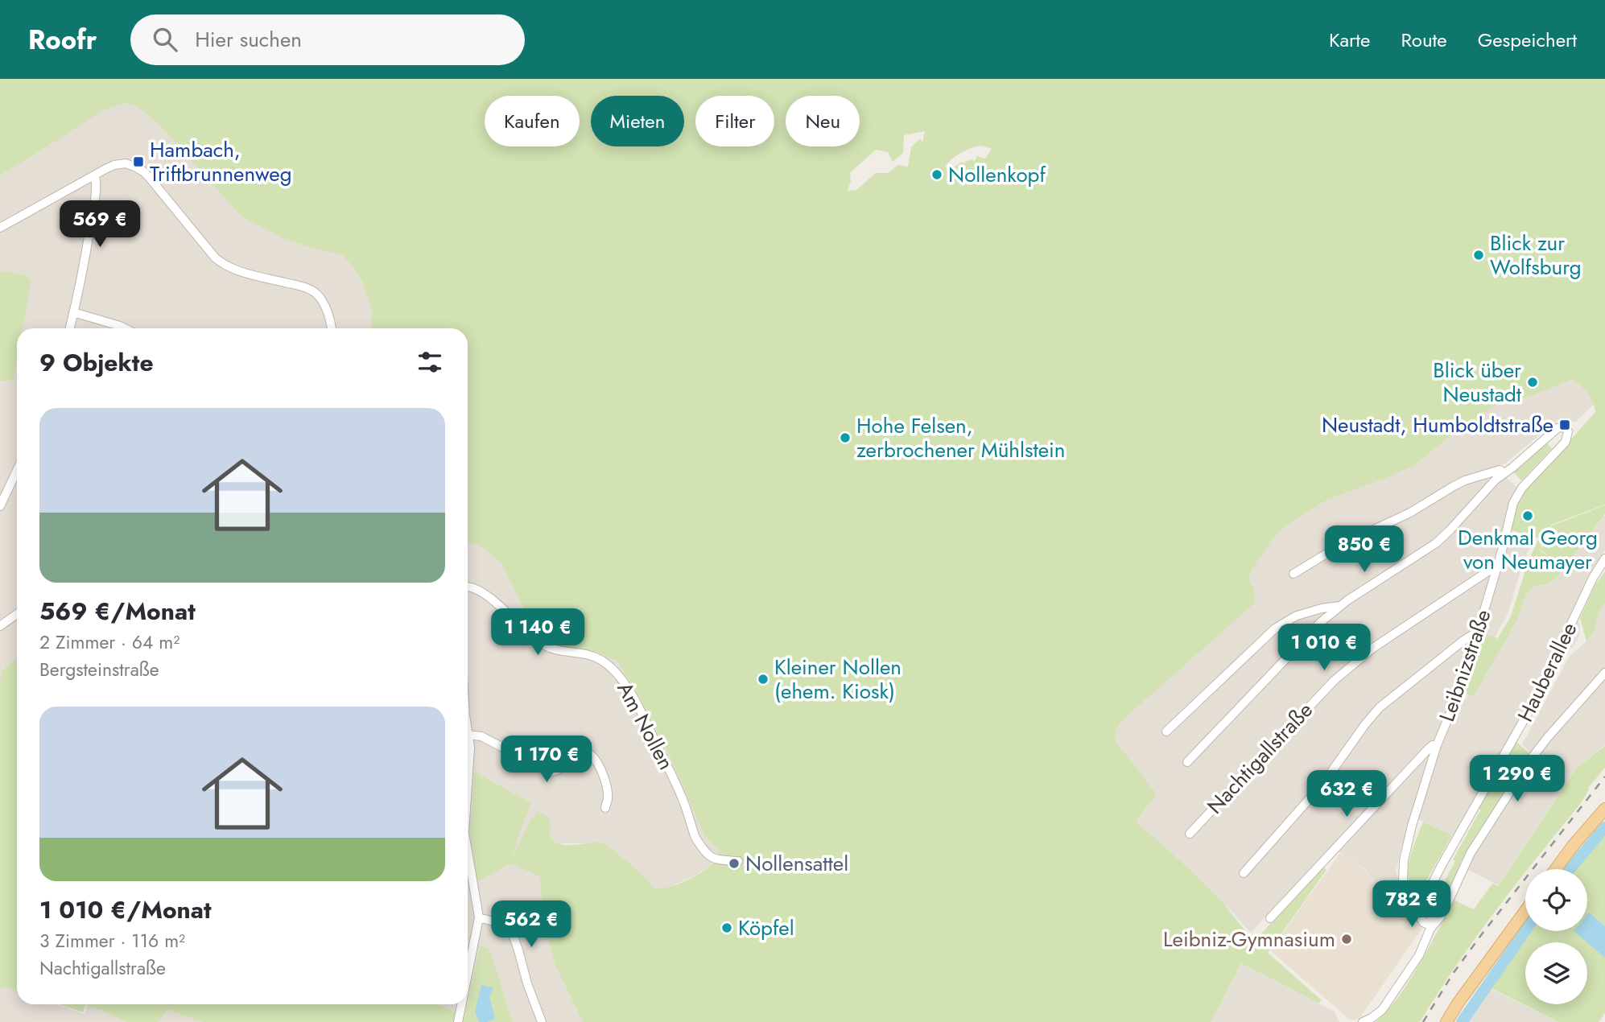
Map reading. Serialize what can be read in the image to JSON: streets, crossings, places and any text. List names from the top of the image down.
{
  "streets": {
    "street": [
      "Leibnizstraße",
      "Hauberallee",
      "Am Nollen",
      "Nachtigallstraße"
    ]
  },
  "crossings": [
    ["Leibnizstraße", "Hauberallee"],
    ["Leibnizstraße", "Nachtigallstraße"]
  ],
  "places": {
    "transit": ["Hambach, Triftbrunnenweg", "Neustadt, Humboldtstraße"],
    "other": [
      "Nollenkopf",
      "Blick zur Wolfsburg",
      "Blick über Neustadt",
      "Hohe Felsen, zerbrochener Mühlstein",
      "Denkmal Georg von Neumayer",
      "Kleiner Nollen (ehem. Kiosk)",
      "Nollensattel",
      "Köpfel",
      "Leibniz-Gymnasium"
    ]
  },
  "page": {
    "header": "Roofr",
    "search": "Hier suchen",
    "nav": ["Karte", "Route", "Gespeichert"],
    "chip": [
      "Kaufen",
      "Mieten",
      "Filter",
      "Neu"
    ],
    "price": [
      "569 €",
      "850 €",
      "1 140 €",
      "1 010 €",
      "1 170 €",
      "1 290 €",
      "632 €",
      "782 €",
      "562 €"
    ],
    "heading": "9 Objekte",
    "list": [
      {
        "name": "569 €/Monat",
        "note": "2 Zimmer · 64 m² · Bergsteinstraße"
      },
      {
        "name": "1 010 €/Monat",
        "note": "3 Zimmer · 116 m² · Nachtigallstraße"
      }
    ]
  }
}
